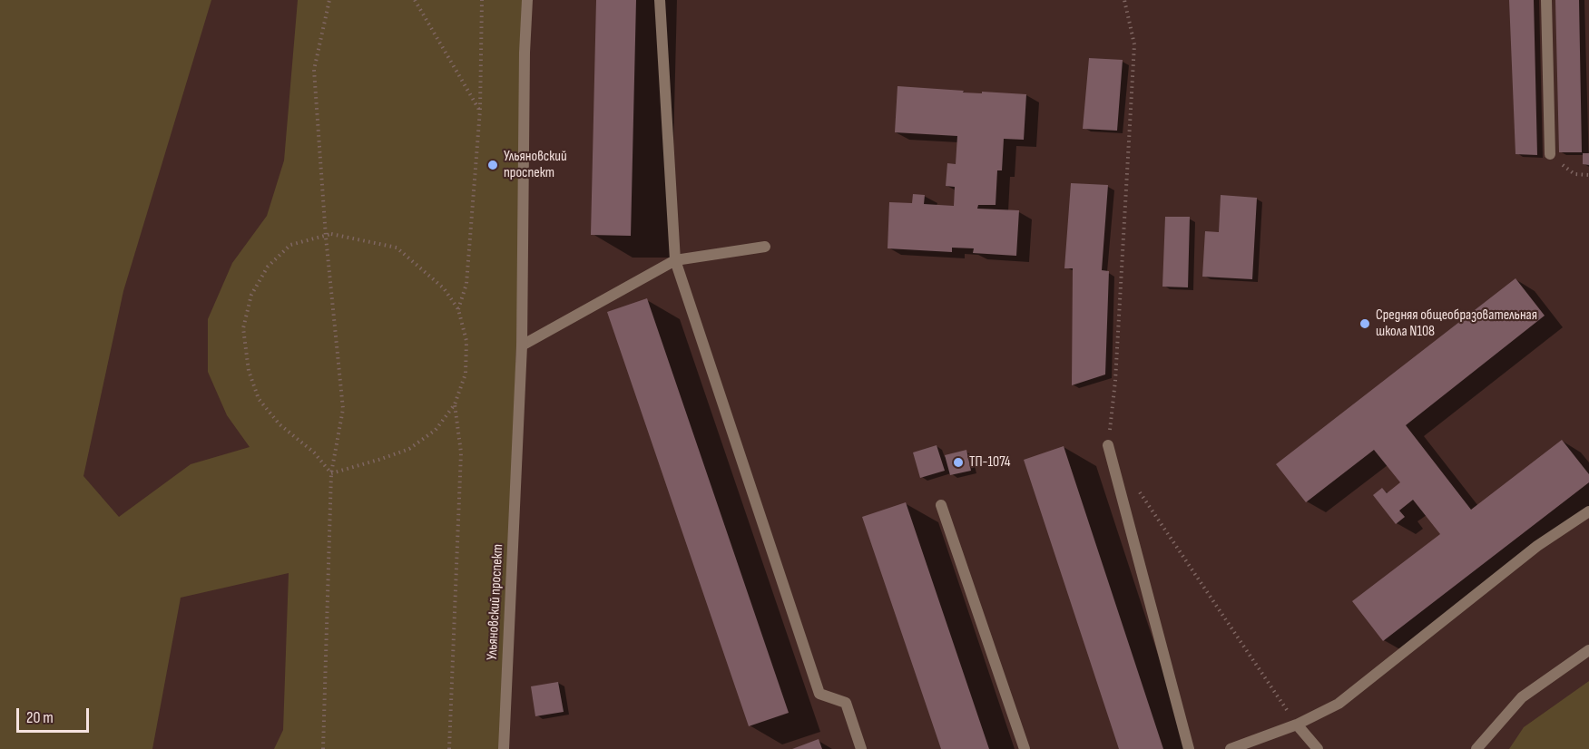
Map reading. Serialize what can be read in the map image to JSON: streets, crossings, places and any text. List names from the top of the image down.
{
  "streets": {
    "street": ["Ульяновский проспект"]
  },
  "places": ["Ульяновский проспект", "Средняя общеобразовательная школа N108", "ТП-1074"],
  "scale_bar": "20 m"
}
